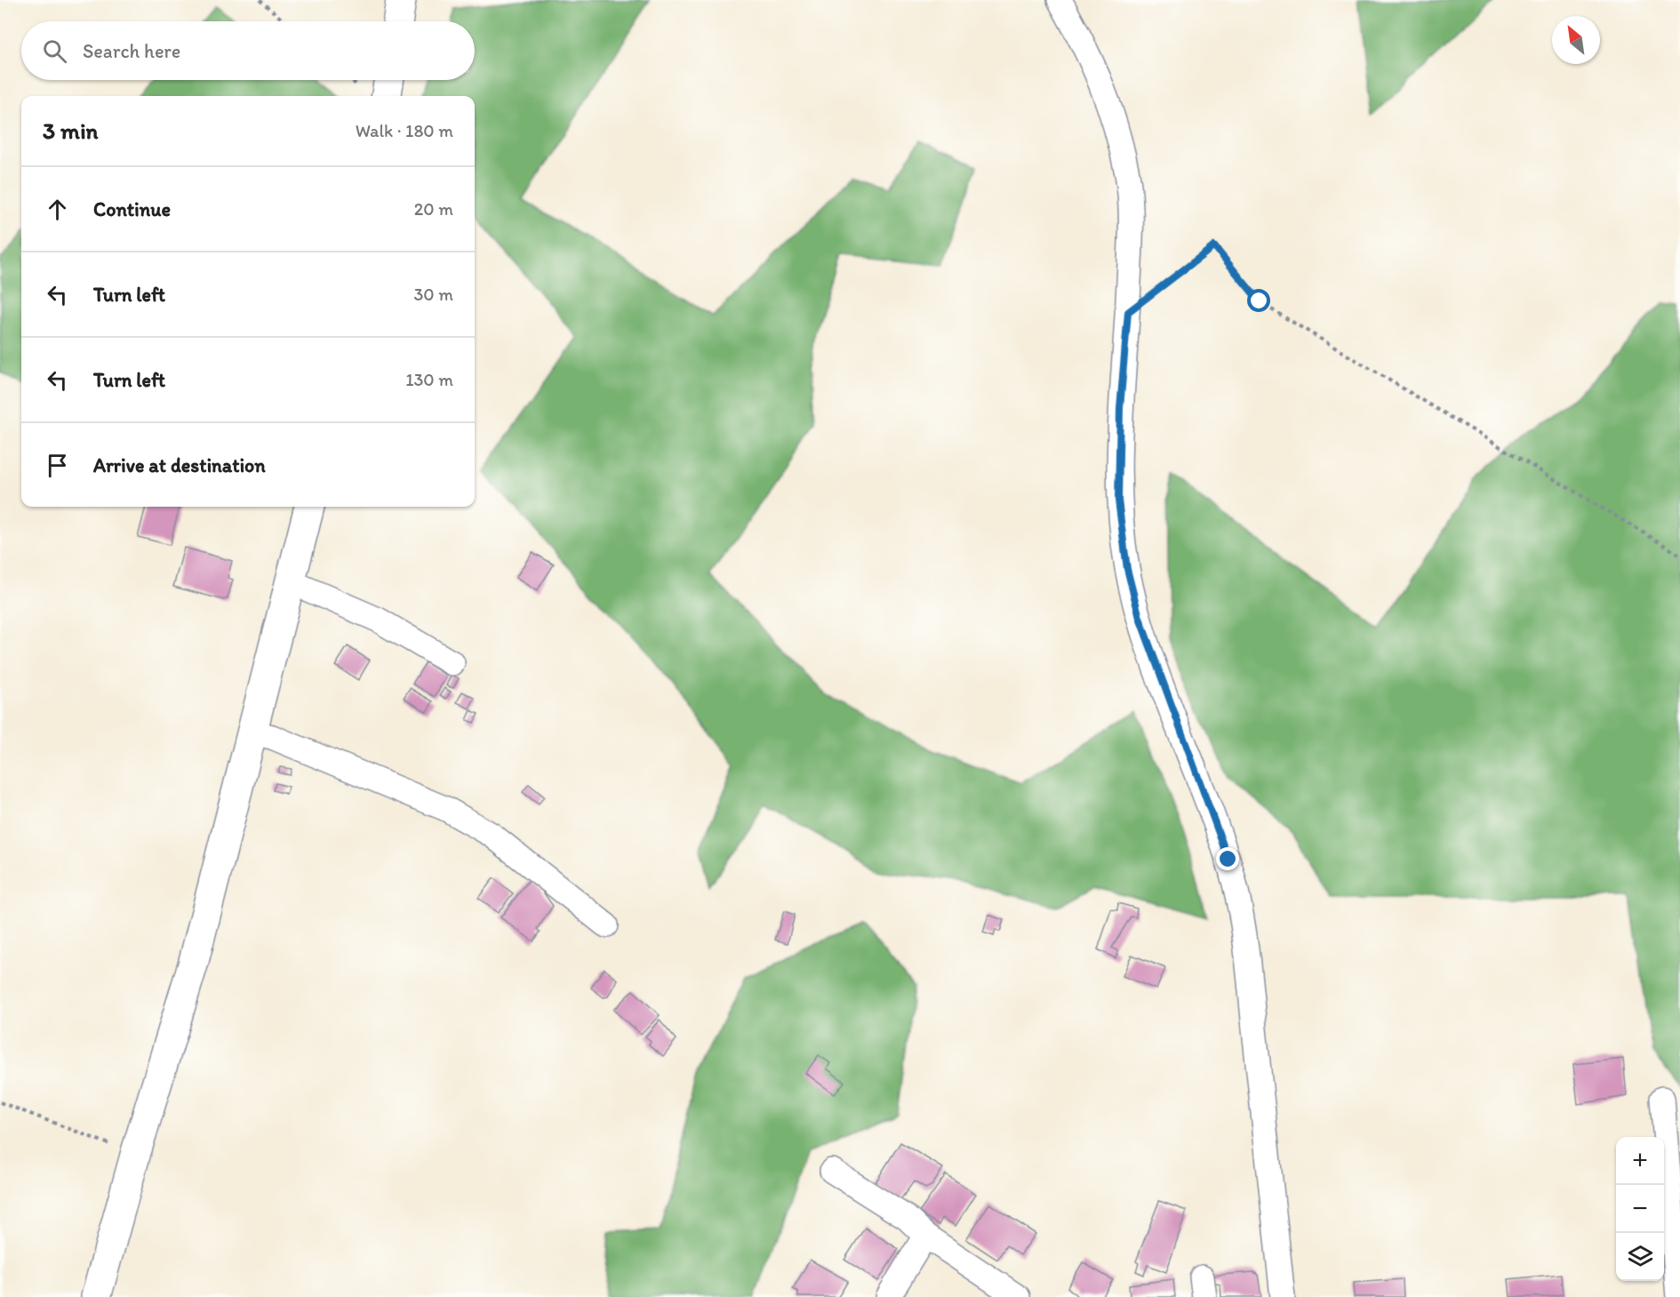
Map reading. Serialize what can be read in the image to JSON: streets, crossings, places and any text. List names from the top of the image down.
{
  "north": "top left",
  "page": {
    "search": "Search here",
    "heading": ["3 min", "Walk · 180 m"],
    "list": [
      ["Continue", "20 m"],
      ["Turn left", "30 m"],
      ["Turn left", "130 m"],
      "Arrive at destination"
    ],
    "map_buttons": ["+", "−"]
  }
}
